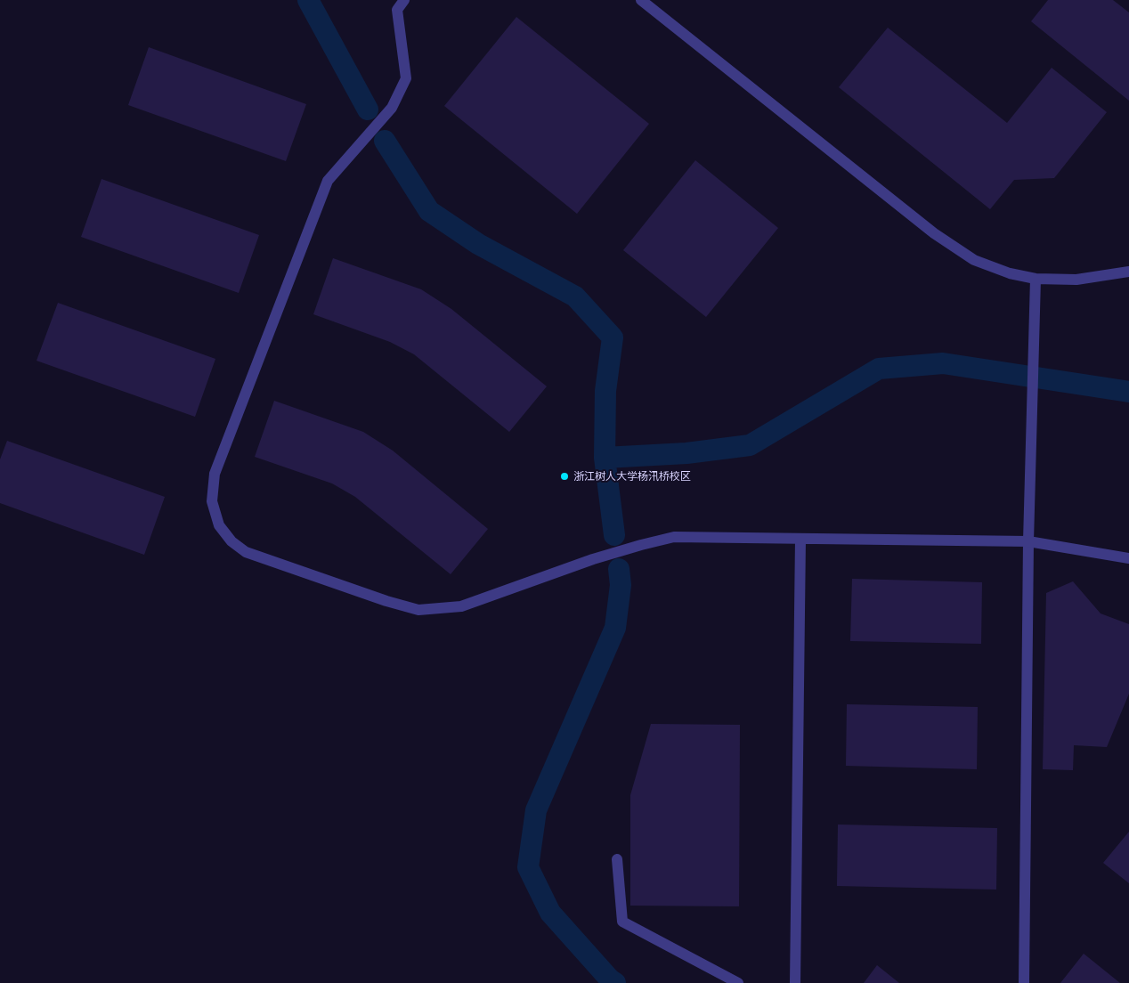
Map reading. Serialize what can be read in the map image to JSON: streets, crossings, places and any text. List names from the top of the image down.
{
  "places": ["浙江树人大学杨汛桥校区"]
}
